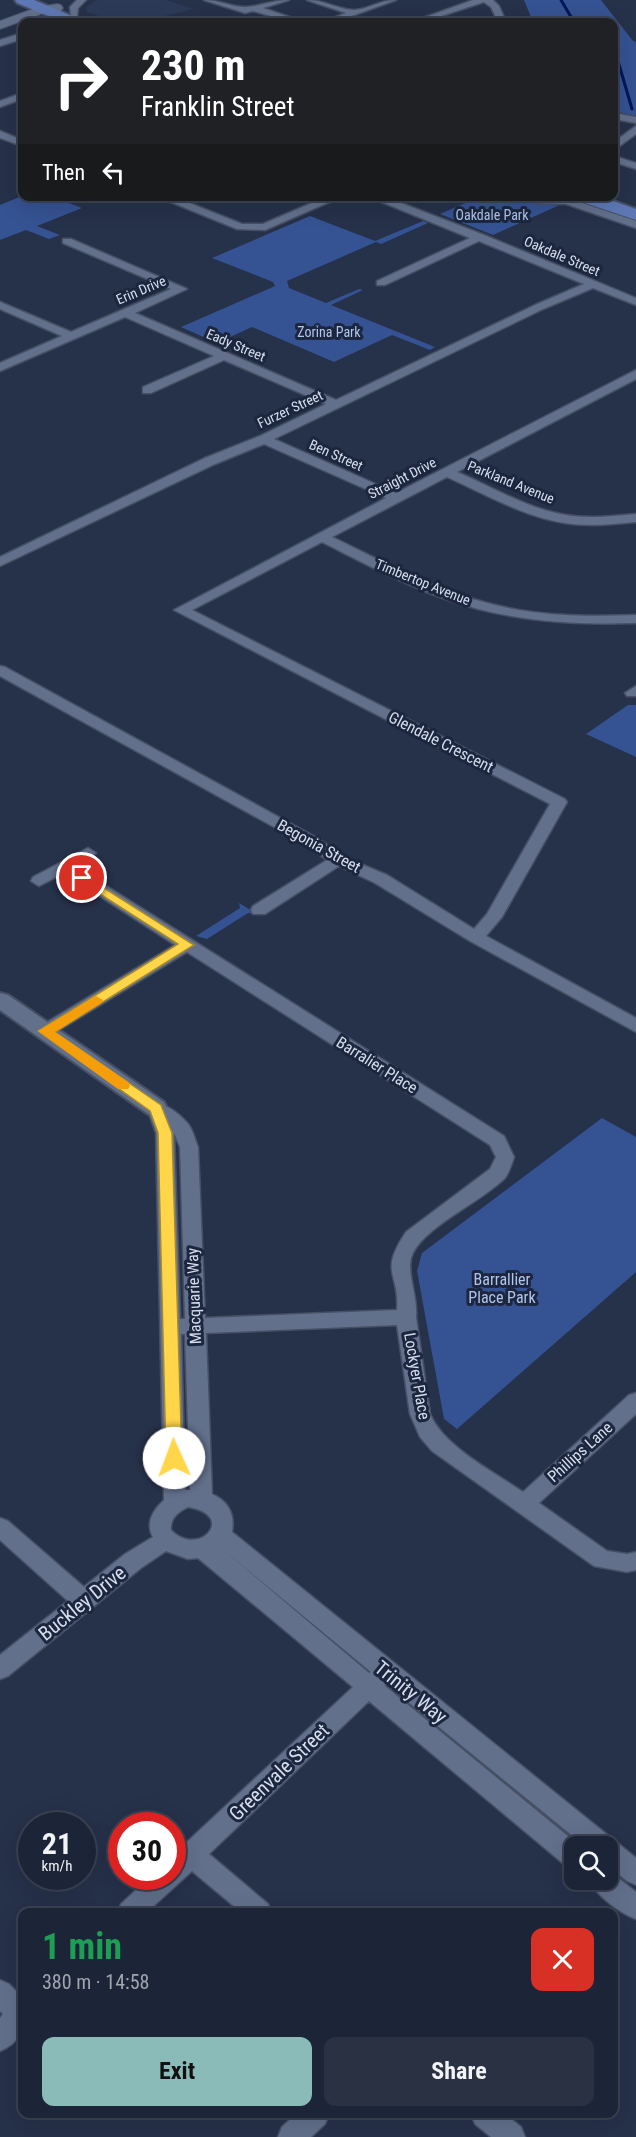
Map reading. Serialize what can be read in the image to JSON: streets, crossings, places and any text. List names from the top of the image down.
{
  "streets": {
    "street": [
      "Oakdale Street",
      "Erin Drive",
      "Eady Street",
      "Furzer Street",
      "Ben Street",
      "Straight Drive",
      "Parkland Avenue",
      "Timbertop Avenue",
      "Glendale Crescent",
      "Begonia Street",
      "Barralier Place",
      "Macquarie Way",
      "Lockyer Place",
      "Phillips Lane",
      "Buckley Drive",
      "Trinity Way",
      "Greenvale Street"
    ]
  },
  "crossings": [
    ["Oakdale Street", "Furzer Street"],
    ["Erin Drive", "Eady Street"],
    ["Eady Street", "Furzer Street"],
    ["Furzer Street", "Ben Street"],
    ["Ben Street", "Straight Drive"],
    ["Straight Drive", "Parkland Avenue"],
    ["Straight Drive", "Timbertop Avenue"],
    ["Straight Drive", "Glendale Crescent"],
    ["Glendale Crescent", "Begonia Street"],
    ["Barralier Place", "Lockyer Place"],
    ["Macquarie Way", "Lockyer Place"],
    ["Macquarie Way", "Buckley Drive"],
    ["Macquarie Way", "Trinity Way"],
    ["Lockyer Place", "Phillips Lane"],
    ["Buckley Drive", "Trinity Way"],
    ["Trinity Way", "Greenvale Street"]
  ],
  "parks": ["Oakdale Park", "Zorina Park", "Barrallier Place Park"],
  "page": {
    "turn": ["230 m", "Franklin Street"],
    "then": "Then",
    "speed": "21 km/h",
    "limit": "30",
    "heading": ["1 min", "380 m · 14:58"],
    "buttons": ["Exit", "Share"]
  }
}
